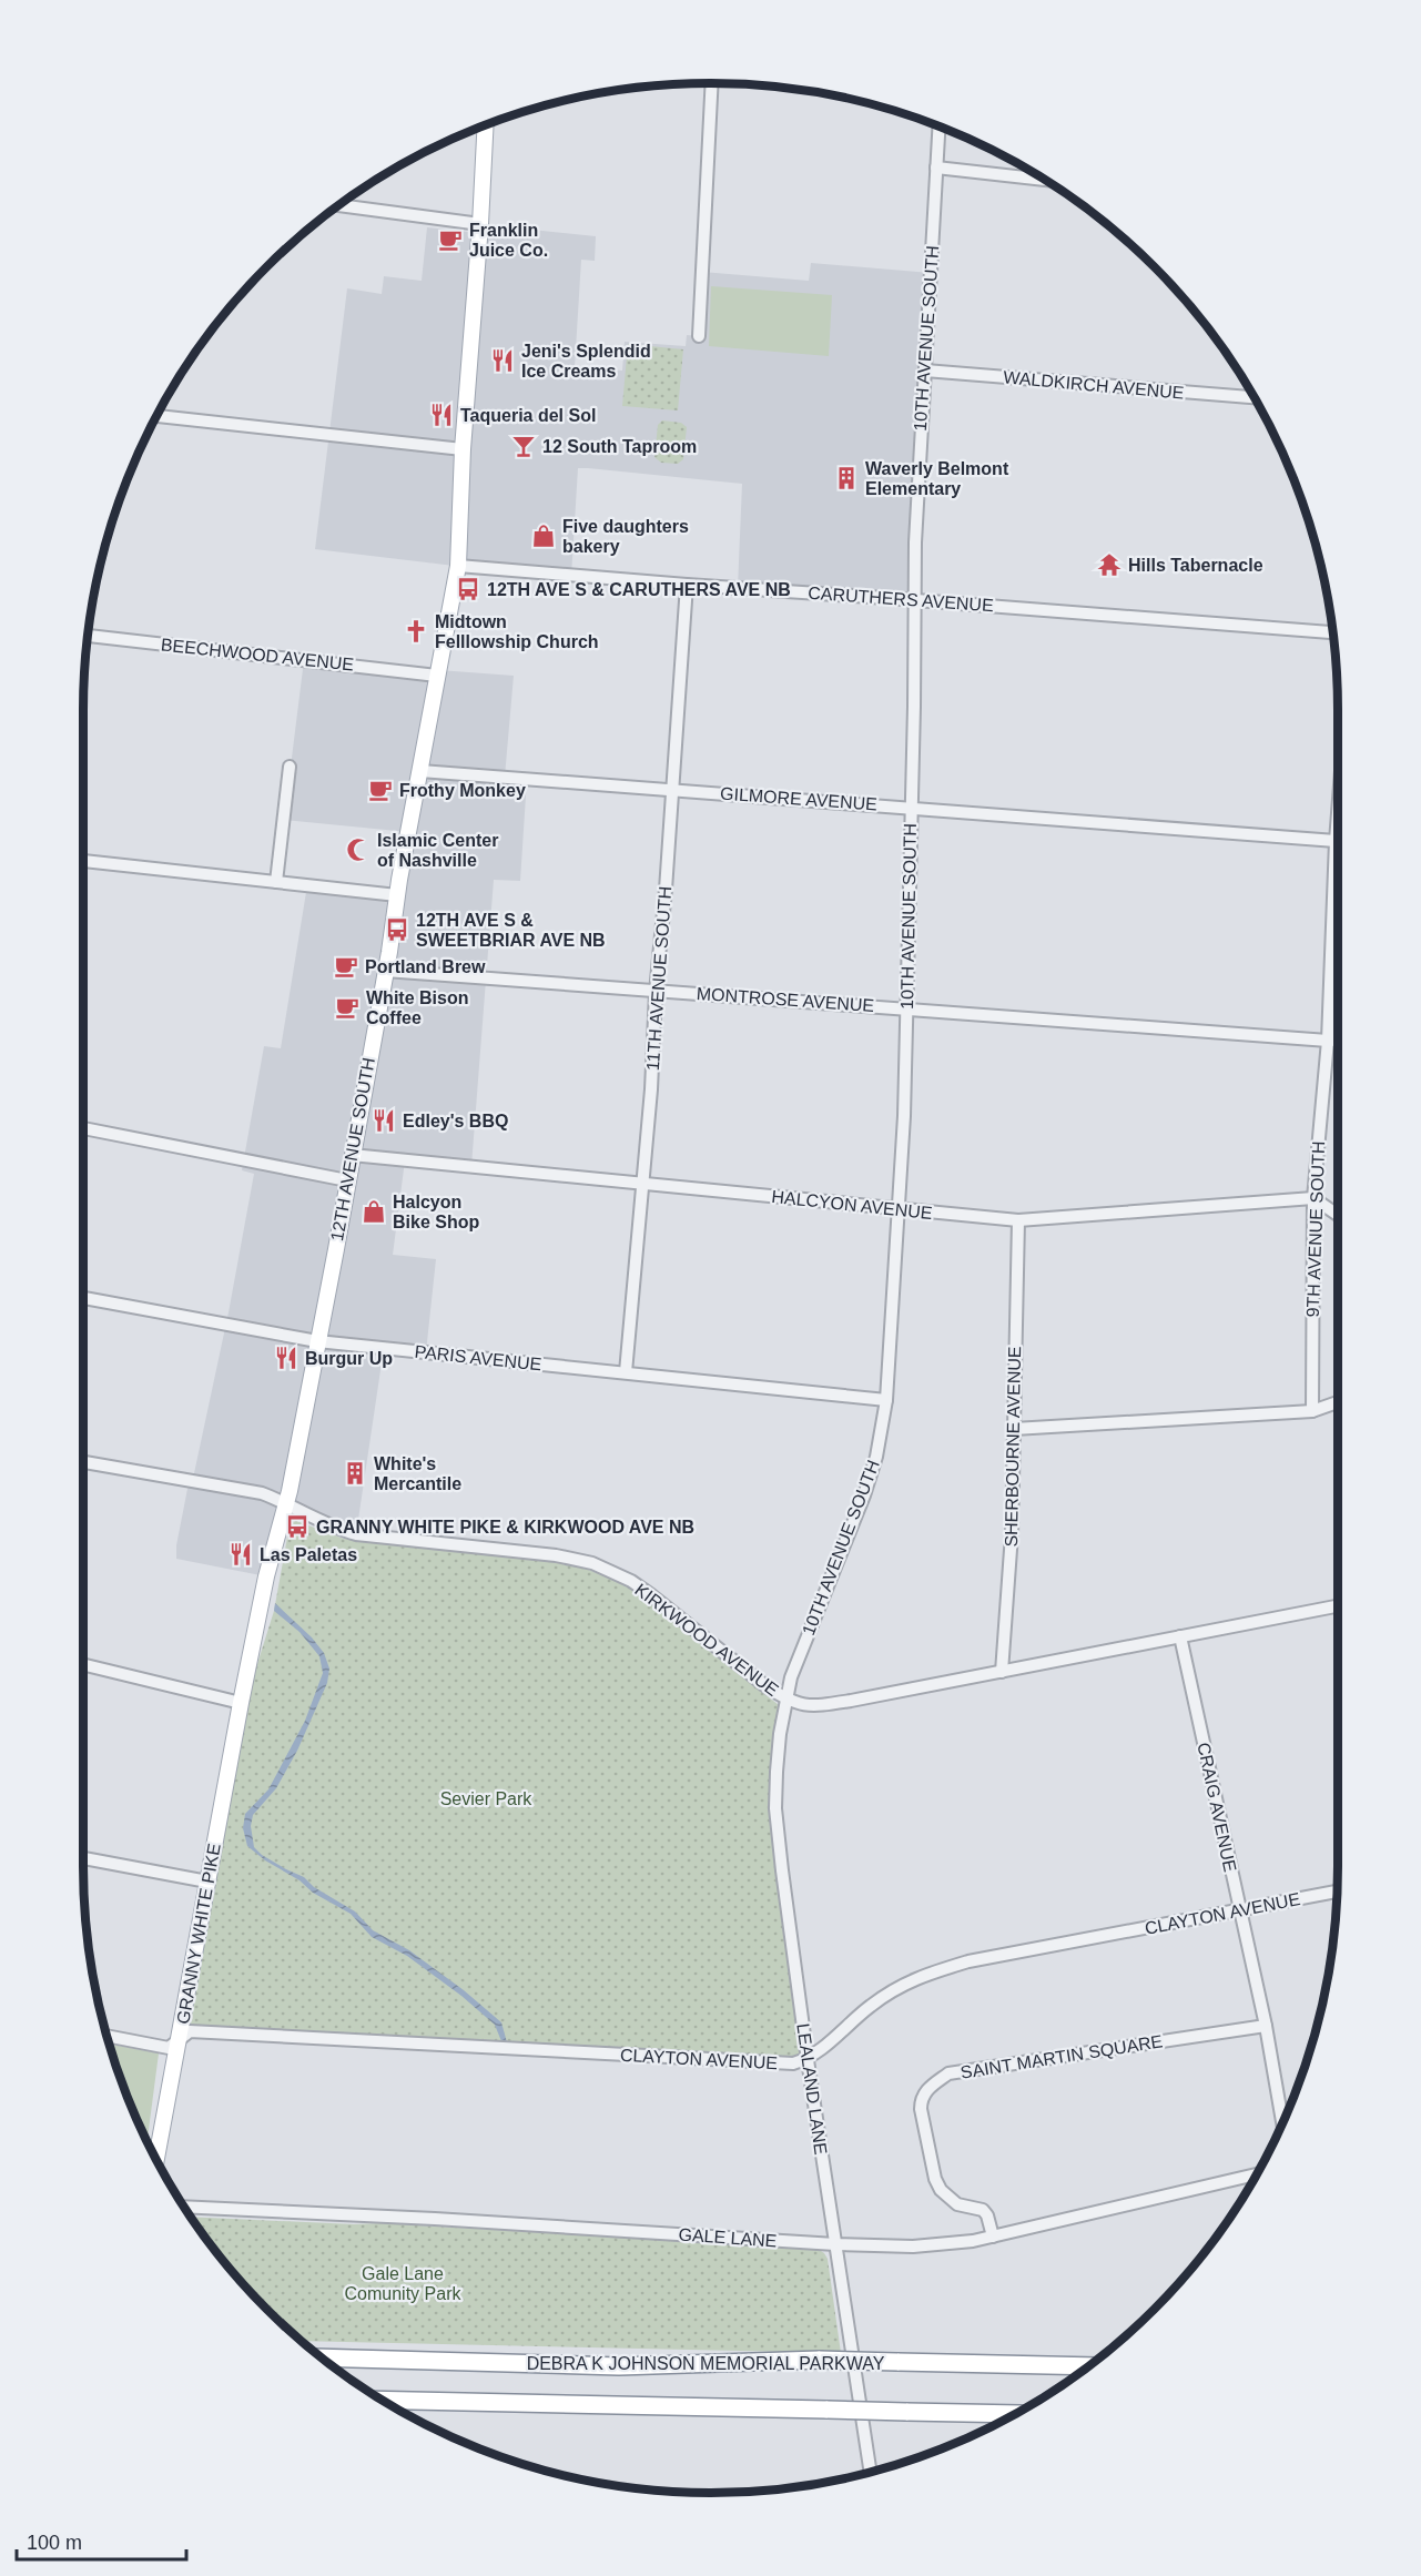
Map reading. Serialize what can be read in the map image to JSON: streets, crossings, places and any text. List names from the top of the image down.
{
  "streets": {
    "highway": ["DEBRA K JOHNSON MEMORIAL PARKWAY"],
    "main road": ["12TH AVENUE SOUTH", "GRANNY WHITE PIKE"],
    "street": [
      "10TH AVENUE SOUTH",
      "WALDKIRCH AVENUE",
      "CARUTHERS AVENUE",
      "BEECHWOOD AVENUE",
      "GILMORE AVENUE",
      "11TH AVENUE SOUTH",
      "MONTROSE AVENUE",
      "HALCYON AVENUE",
      "9TH AVENUE SOUTH",
      "PARIS AVENUE",
      "SHERBOURNE AVENUE",
      "KIRKWOOD AVENUE",
      "CRAIG AVENUE",
      "CLAYTON AVENUE",
      "SAINT MARTIN SQUARE",
      "LEALAND LANE",
      "GALE LANE"
    ]
  },
  "crossings": [
    ["10TH AVENUE SOUTH", "WALDKIRCH AVENUE"],
    ["10TH AVENUE SOUTH", "CARUTHERS AVENUE"],
    ["10TH AVENUE SOUTH", "GILMORE AVENUE"],
    ["10TH AVENUE SOUTH", "MONTROSE AVENUE"],
    ["10TH AVENUE SOUTH", "HALCYON AVENUE"],
    ["10TH AVENUE SOUTH", "PARIS AVENUE"],
    ["10TH AVENUE SOUTH", "KIRKWOOD AVENUE"],
    ["10TH AVENUE SOUTH", "LEALAND LANE"],
    ["CARUTHERS AVENUE", "11TH AVENUE SOUTH"],
    ["CARUTHERS AVENUE", "12TH AVENUE SOUTH"],
    ["BEECHWOOD AVENUE", "12TH AVENUE SOUTH"],
    ["GILMORE AVENUE", "11TH AVENUE SOUTH"],
    ["GILMORE AVENUE", "12TH AVENUE SOUTH"],
    ["GILMORE AVENUE", "9TH AVENUE SOUTH"],
    ["11TH AVENUE SOUTH", "MONTROSE AVENUE"],
    ["11TH AVENUE SOUTH", "HALCYON AVENUE"],
    ["11TH AVENUE SOUTH", "PARIS AVENUE"],
    ["MONTROSE AVENUE", "12TH AVENUE SOUTH"],
    ["MONTROSE AVENUE", "9TH AVENUE SOUTH"],
    ["12TH AVENUE SOUTH", "HALCYON AVENUE"],
    ["12TH AVENUE SOUTH", "PARIS AVENUE"],
    ["12TH AVENUE SOUTH", "KIRKWOOD AVENUE"],
    ["12TH AVENUE SOUTH", "GRANNY WHITE PIKE"],
    ["HALCYON AVENUE", "9TH AVENUE SOUTH"],
    ["HALCYON AVENUE", "SHERBOURNE AVENUE"],
    ["SHERBOURNE AVENUE", "KIRKWOOD AVENUE"],
    ["KIRKWOOD AVENUE", "CRAIG AVENUE"],
    ["KIRKWOOD AVENUE", "LEALAND LANE"],
    ["CRAIG AVENUE", "CLAYTON AVENUE"],
    ["CRAIG AVENUE", "SAINT MARTIN SQUARE"],
    ["CLAYTON AVENUE", "GRANNY WHITE PIKE"],
    ["CLAYTON AVENUE", "LEALAND LANE"],
    ["SAINT MARTIN SQUARE", "GALE LANE"],
    ["LEALAND LANE", "GALE LANE"]
  ],
  "parks": ["Sevier Park", "Gale Lane Comunity Park"],
  "places": {
    "cafe": [
      "Franklin Juice Co.",
      "Frothy Monkey",
      "Portland Brew",
      "White Bison Coffee"
    ],
    "restaurant": [
      "Jeni's Splendid Ice Creams",
      "Taqueria del Sol",
      "Edley's BBQ",
      "Burgur Up",
      "Las Paletas"
    ],
    "bar": ["12 South Taproom"],
    "building": ["Waverly Belmont Elementary", "White's Mercantile"],
    "shop": ["Five daughters bakery", "Halcyon Bike Shop"],
    "temple": ["Hills Tabernacle"],
    "bus stop": ["12TH AVE S & CARUTHERS AVE NB", "12TH AVE S & SWEETBRIAR AVE NB", "GRANNY WHITE PIKE & KIRKWOOD AVE NB"],
    "church": ["Midtown Felllowship Church"],
    "mosque": ["Islamic Center of Nashville"]
  },
  "scale_bar": "100 m"
}
